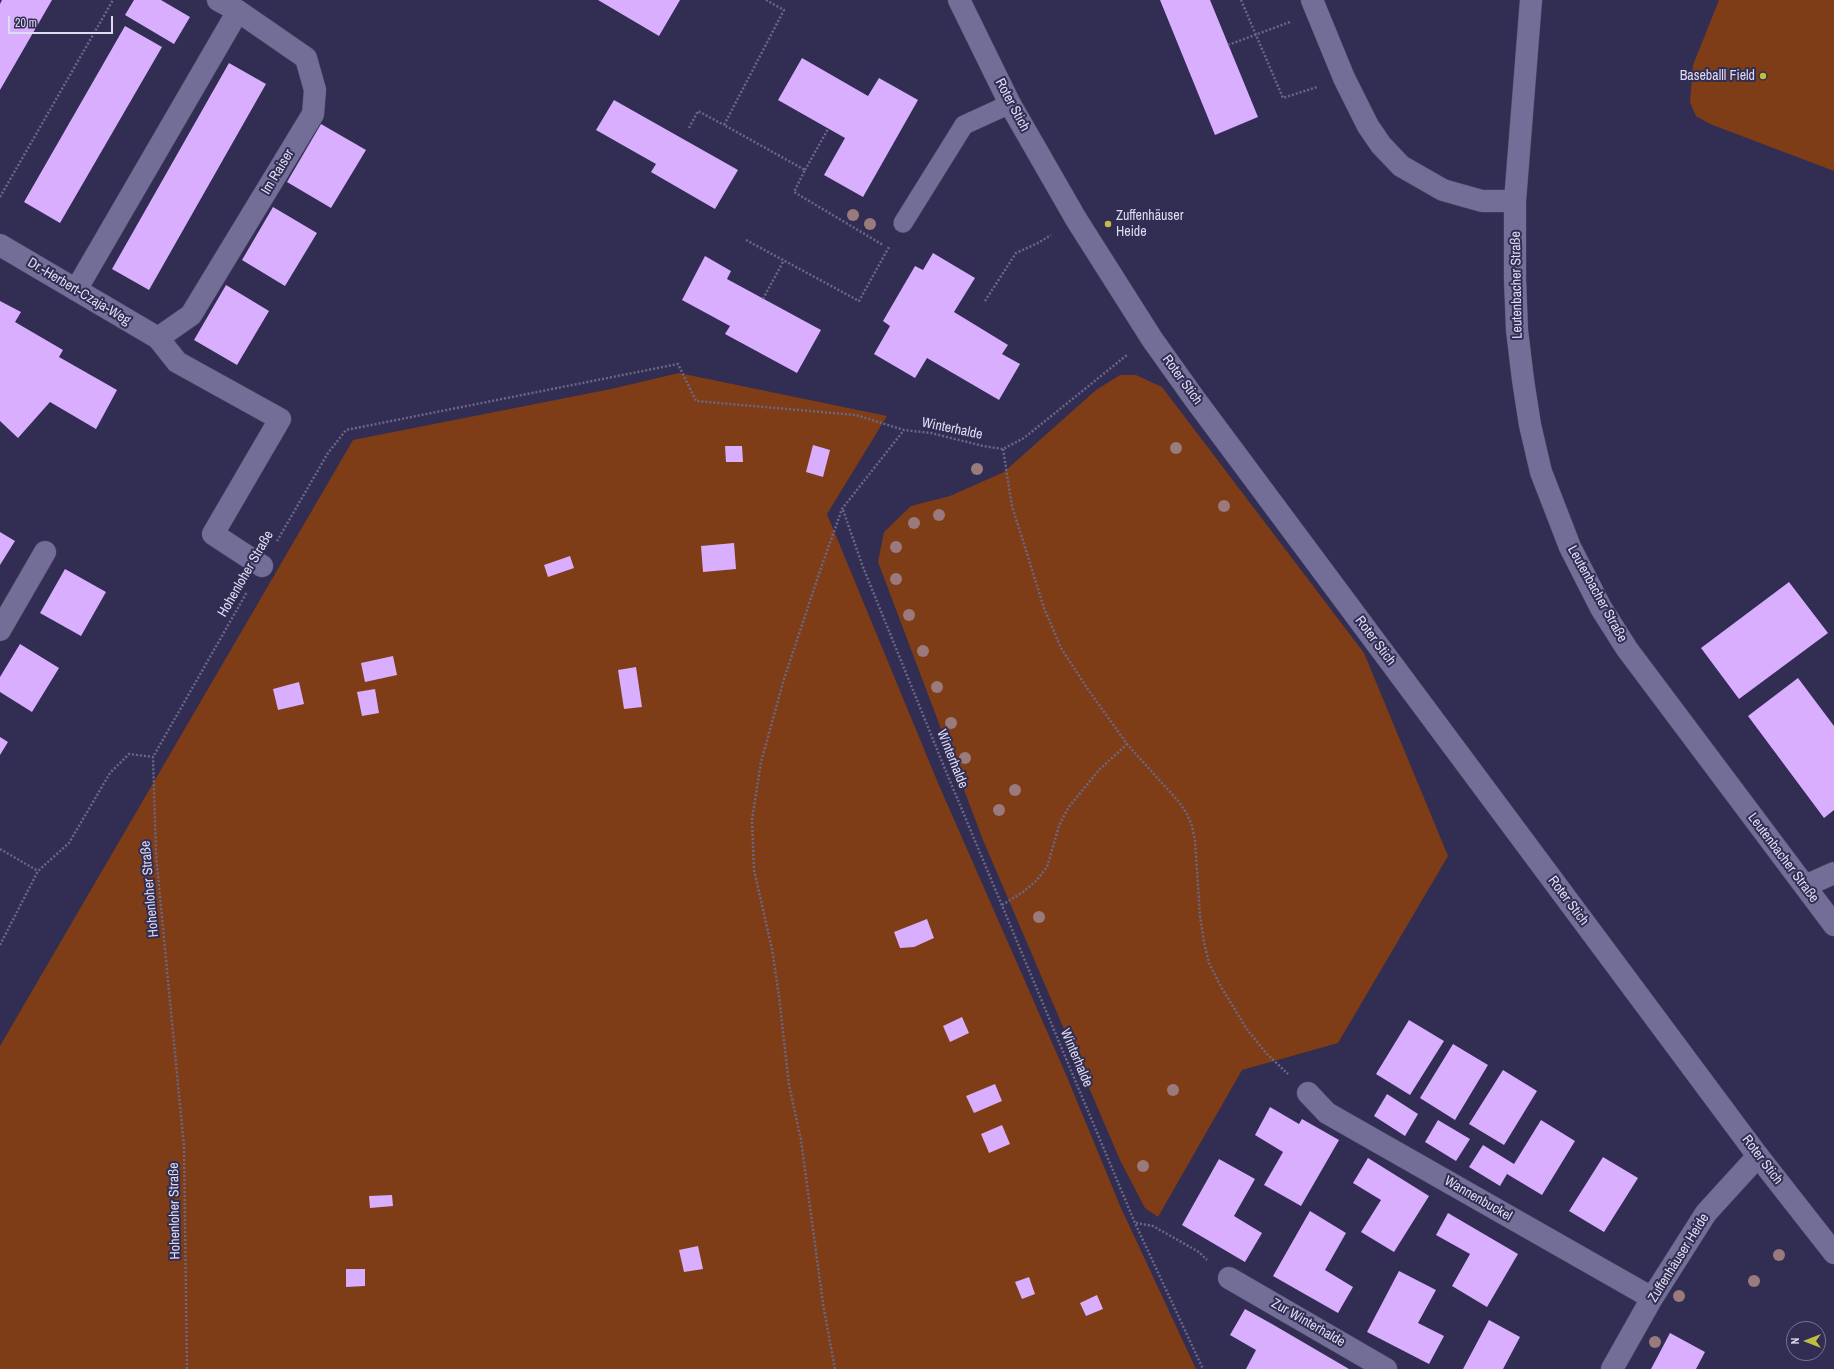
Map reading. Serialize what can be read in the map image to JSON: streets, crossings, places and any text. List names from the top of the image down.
{
  "streets": {
    "street": [
      "Roter Stich",
      "Im Raiser",
      "Leutenbacher Straße",
      "Dr.-Herbert-Czaja-Weg",
      "Wannenbuckel",
      "Zuffenhäuser Heide",
      "Zur Winterhalde"
    ],
    "path": ["Winterhalde", "Hohenloher Straße"]
  },
  "crossings": [
    ["Roter Stich", "Zuffenhäuser Heide"],
    ["Im Raiser", "Dr.-Herbert-Czaja-Weg"],
    ["Winterhalde", "Hohenloher Straße"],
    ["Wannenbuckel", "Zuffenhäuser Heide"]
  ],
  "places": ["Baseballl Field", "Zuffenhäuser Heide"],
  "scale_bar": "20 m",
  "north": "left"
}
